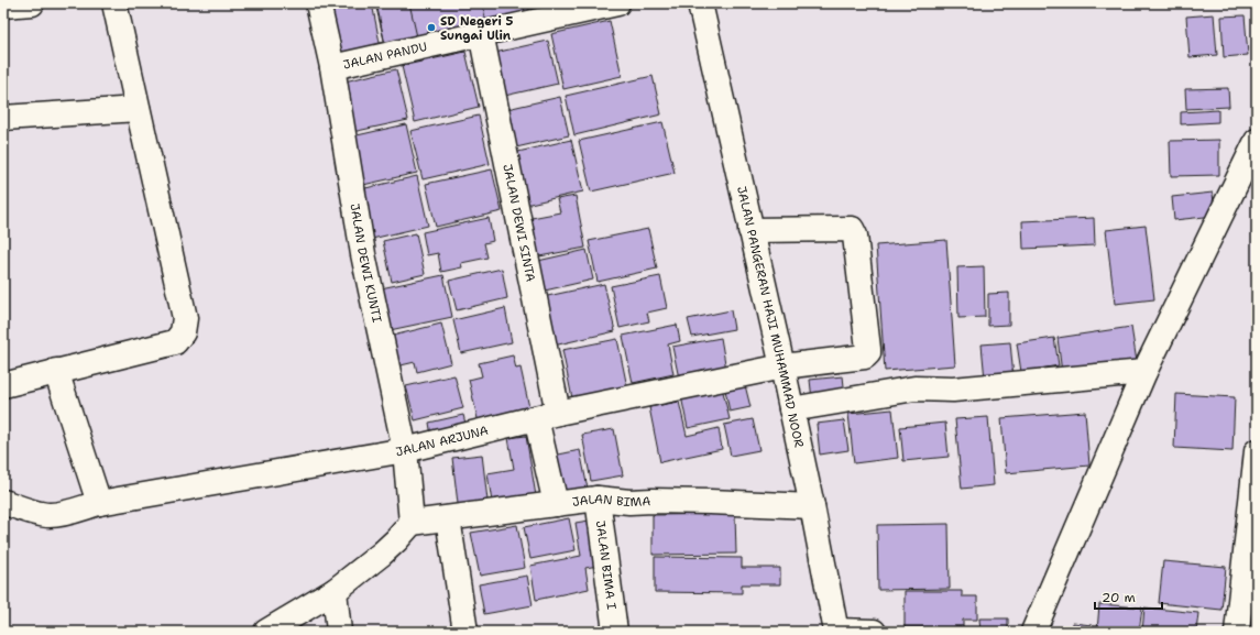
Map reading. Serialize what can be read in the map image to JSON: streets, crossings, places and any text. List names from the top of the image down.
{
  "streets": {
    "street": [
      "JALAN PANDU",
      "JALAN DEWI SINTA",
      "JALAN DEWI KUNTI",
      "JALAN PANGERAN HAJI MUHAMMAD NOOR",
      "JALAN ARJUNA",
      "JALAN BIMA",
      "JALAN BIMA I"
    ]
  },
  "crossings": [
    ["JALAN PANDU", "JALAN DEWI SINTA"],
    ["JALAN PANDU", "JALAN DEWI KUNTI"],
    ["JALAN DEWI SINTA", "JALAN ARJUNA"],
    ["JALAN DEWI SINTA", "JALAN BIMA"],
    ["JALAN DEWI KUNTI", "JALAN ARJUNA"],
    ["JALAN DEWI KUNTI", "JALAN BIMA"],
    ["JALAN PANGERAN HAJI MUHAMMAD NOOR", "JALAN ARJUNA"],
    ["JALAN PANGERAN HAJI MUHAMMAD NOOR", "JALAN BIMA"],
    ["JALAN BIMA", "JALAN BIMA I"]
  ],
  "places": ["SD Negeri 5 Sungai Ulin"],
  "scale_bar": "20 m"
}
